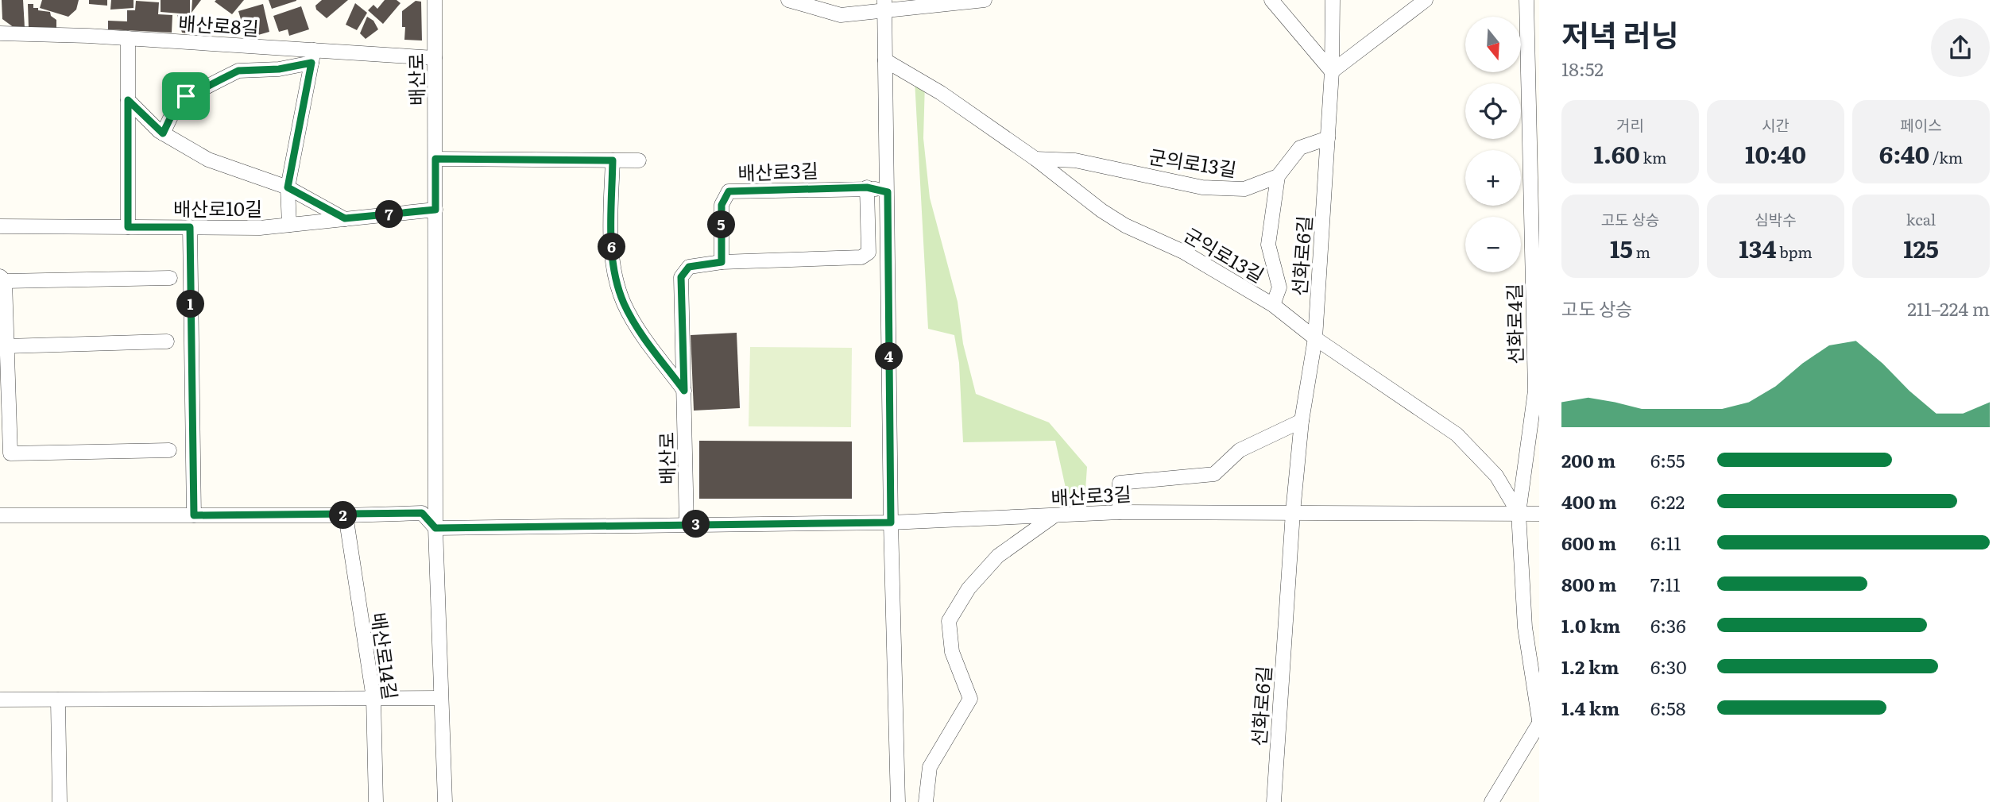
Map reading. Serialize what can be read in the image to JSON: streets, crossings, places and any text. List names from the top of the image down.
{
  "streets": {
    "street": [
      "배산로8길",
      "배산로",
      "군의로13길",
      "배산로3길",
      "배산로10길",
      "군익로13길",
      "선화로6길",
      "선화로4길",
      "배산로14길"
    ]
  },
  "crossings": [
    ["배산로8길", "배산로"],
    ["배산로", "배산로3길"],
    ["배산로", "배산로10길"],
    ["군의로13길", "군익로13길"],
    ["배산로3길", "선화로6길"],
    ["군익로13길", "선화로6길"],
    ["군익로13길", "선화로4길"]
  ],
  "north": "bottom",
  "page": {
    "heading": ["저녁 러닝", "18:52"],
    "map_buttons": ["+", "−"],
    "stats": [
      ["거리", "1.60 km"],
      ["시간", "10:40"],
      ["페이스", "6:40 /km"],
      ["고도 상승", "15 m"],
      ["심박수", "134 bpm"],
      ["kcal", "125"]
    ],
    "pins": [
      "7",
      "5",
      "6",
      "1",
      "4",
      "2",
      "3"
    ],
    "chart": ["고도 상승", "211–224 m"],
    "list": [
      {
        "name": "200 m",
        "note": "6:55"
      },
      {
        "name": "400 m",
        "note": "6:22"
      },
      {
        "name": "600 m",
        "note": "6:11"
      },
      {
        "name": "800 m",
        "note": "7:11"
      },
      {
        "name": "1.0 km",
        "note": "6:36"
      },
      {
        "name": "1.2 km",
        "note": "6:30"
      },
      {
        "name": "1.4 km",
        "note": "6:58"
      }
    ]
  }
}
